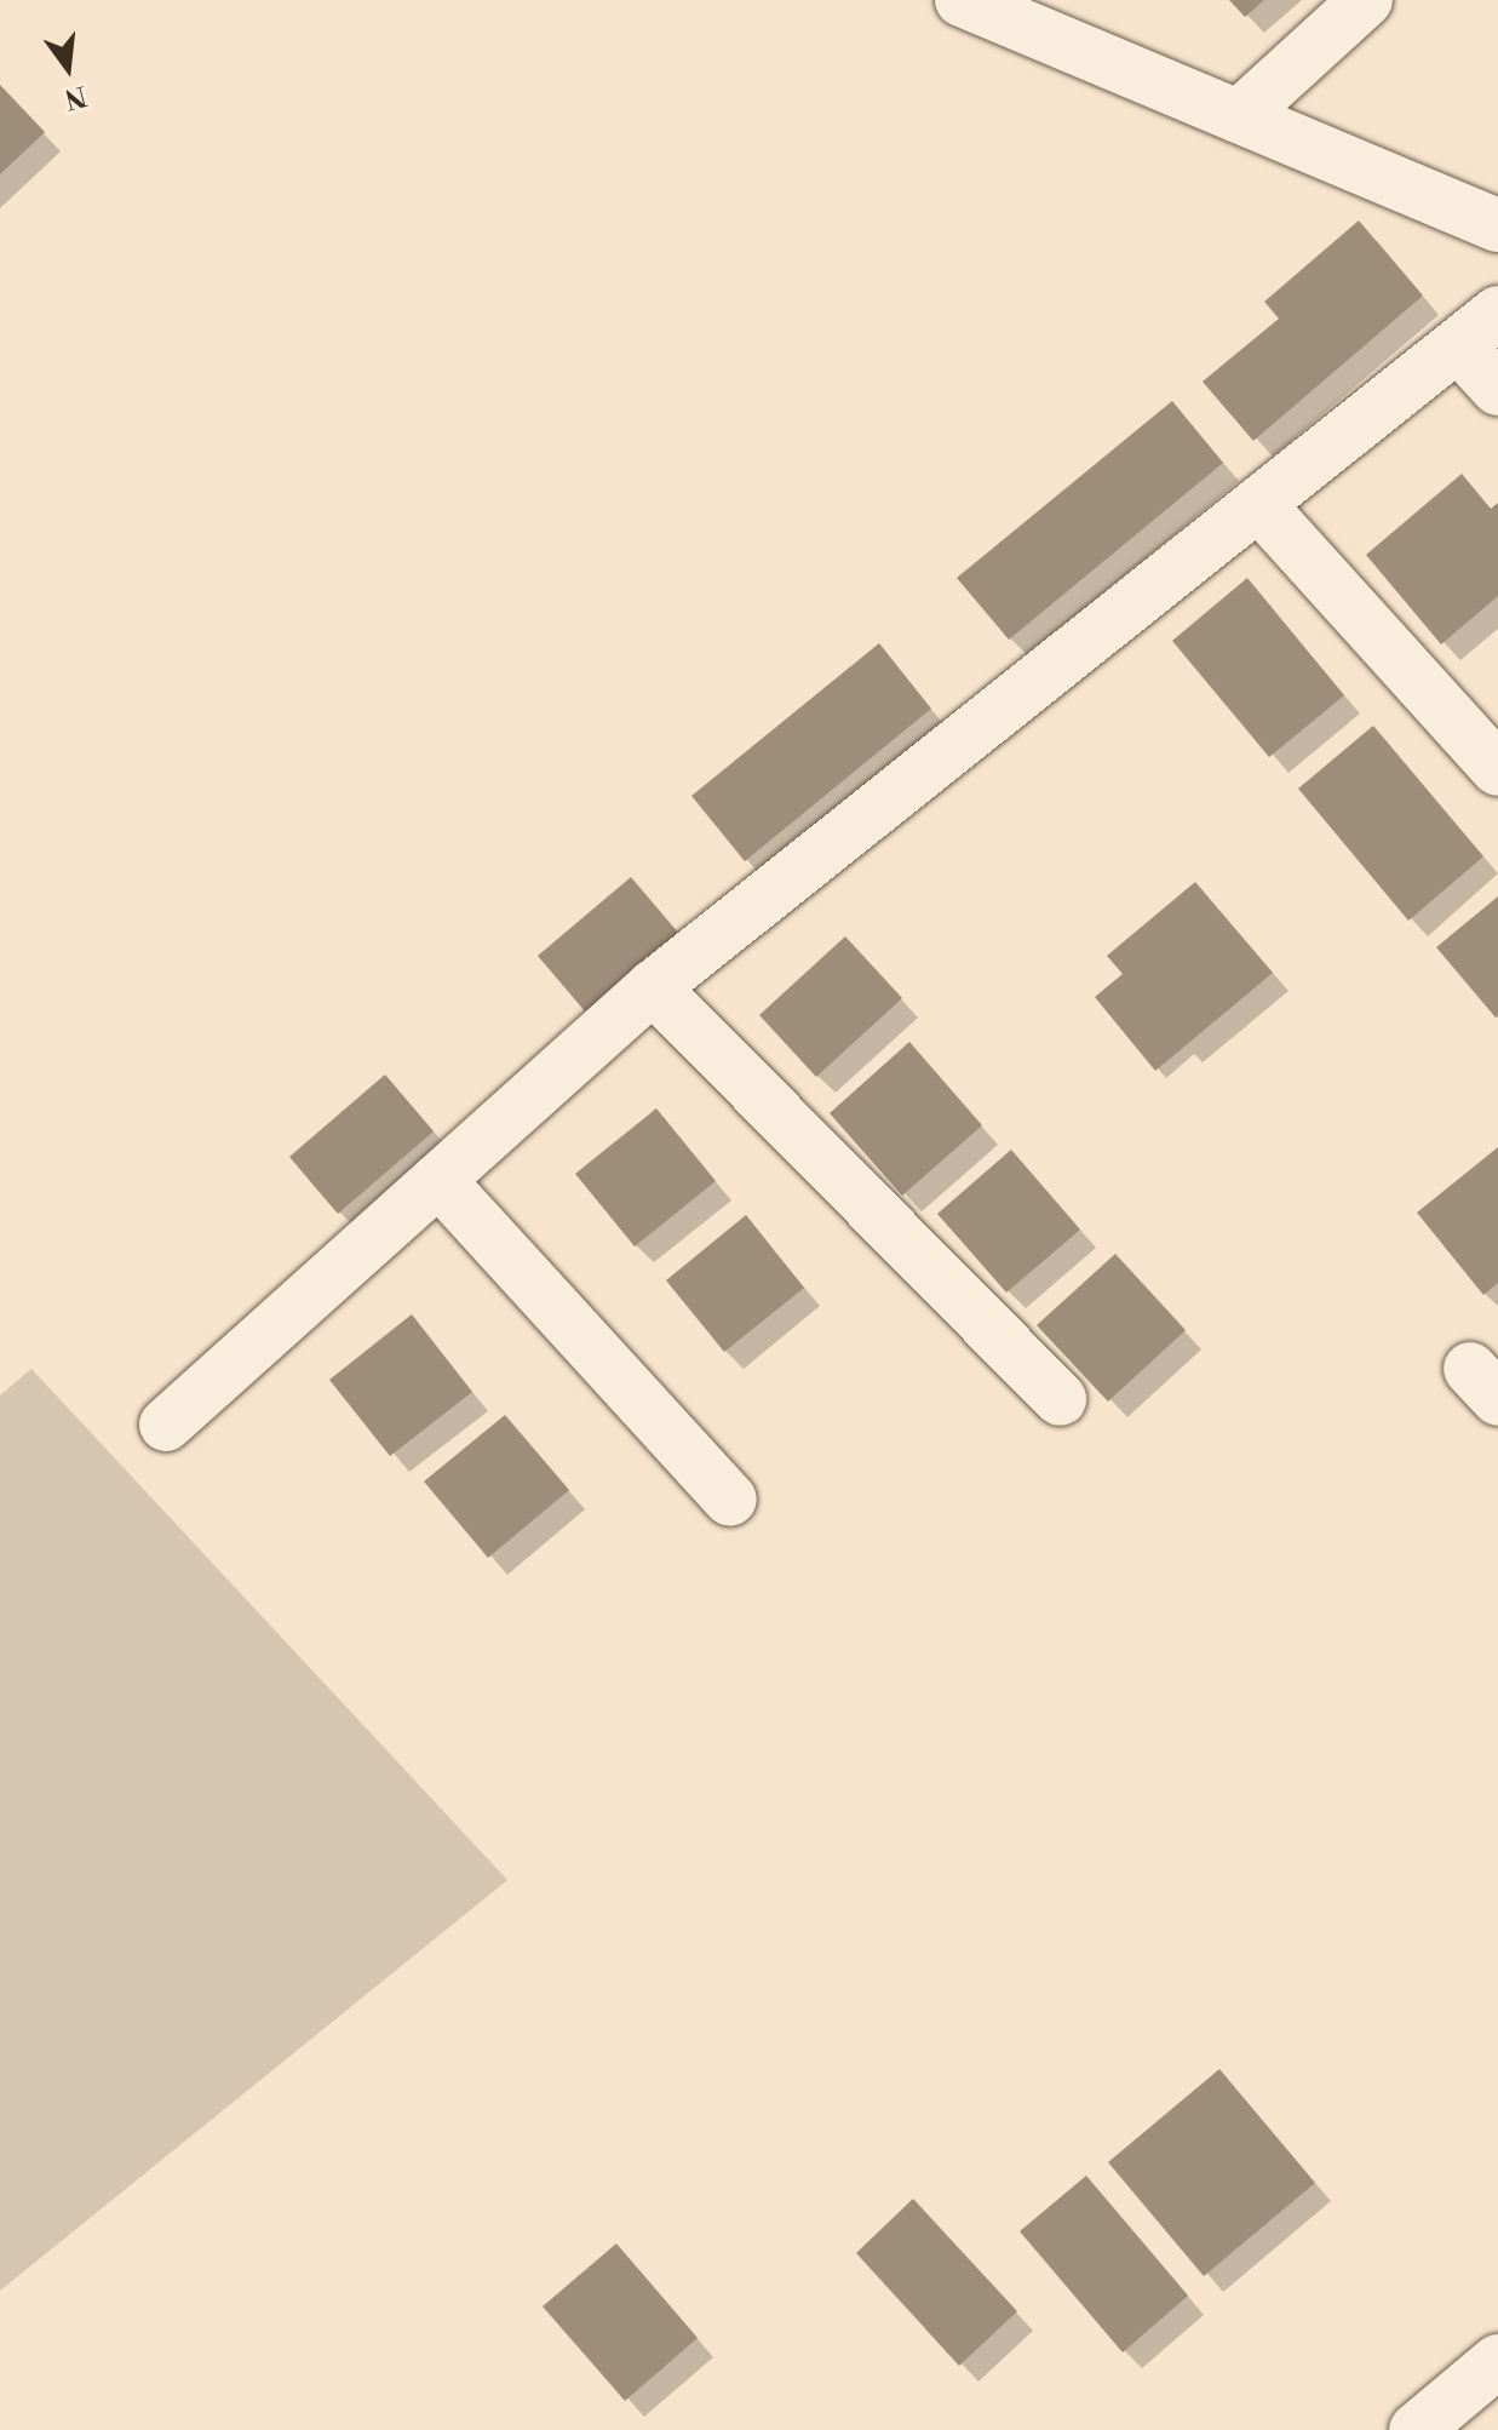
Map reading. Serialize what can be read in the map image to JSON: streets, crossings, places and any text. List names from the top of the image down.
{
  "north": "bottom"
}
